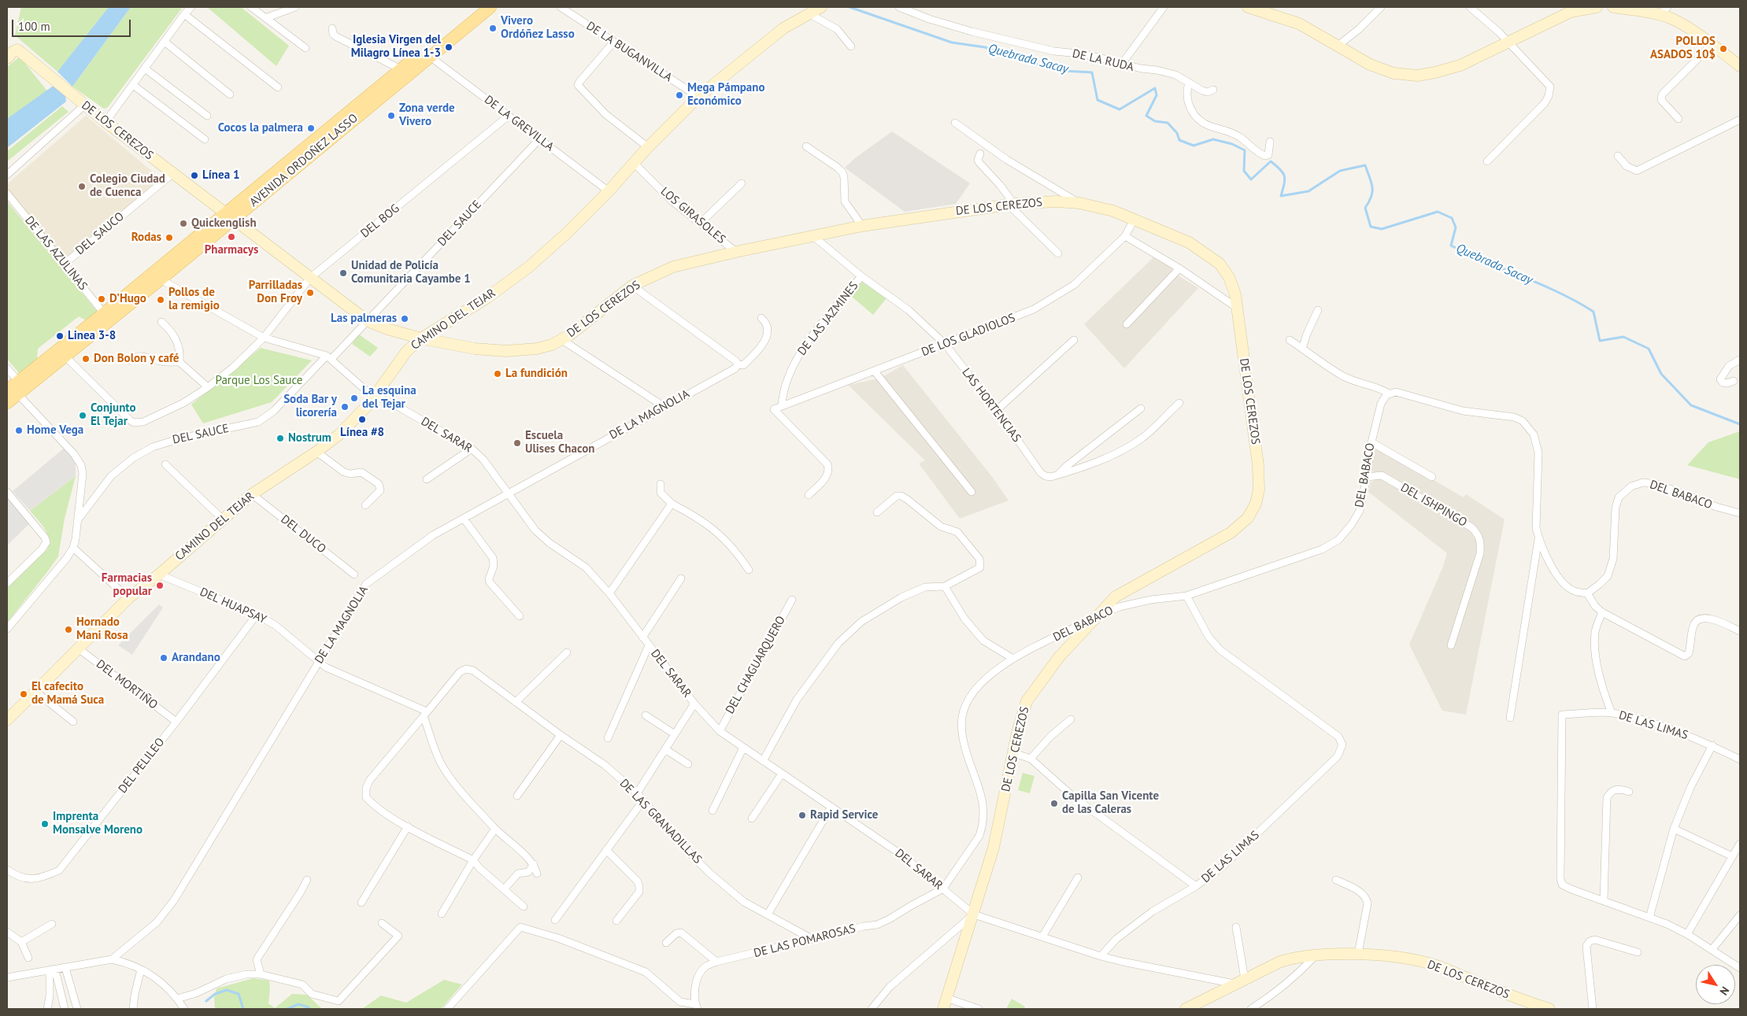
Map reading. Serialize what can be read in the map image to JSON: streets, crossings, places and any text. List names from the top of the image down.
{
  "streets": {
    "main road": ["AVENIDA ORDOÑEZ LASSO"],
    "street": [
      "DE LA BUGANVILLA",
      "DE LA RUDA",
      "DE LA GREVILLA",
      "DE LOS CEREZOS",
      "LOS GIRASOLES",
      "DEL BOG",
      "DEL SAUCE",
      "DEL SAUCO",
      "DE LAS AZULINAS",
      "DE LAS JAZMINES",
      "CAMINO DEL TEJAR",
      "DE LOS GLADIOLOS",
      "LAS HORTENCIAS",
      "DE LA MAGNOLIA",
      "DEL SARAR",
      "DEL BABACO",
      "DEL ISHPINGO",
      "DEL DUCO",
      "DEL HUAPSAY",
      "DEL CHAGUARQUERO",
      "DEL MORTIÑO",
      "DE LAS LIMAS",
      "DEL PELILEO",
      "DE LAS GRANADILLAS",
      "DE LAS POMAROSAS"
    ]
  },
  "crossings": [
    ["DE LA BUGANVILLA", "CAMINO DEL TEJAR"],
    ["DE LA GREVILLA", "AVENIDA ORDOÑEZ LASSO"],
    ["DE LA GREVILLA", "DEL BOG"],
    ["DE LA GREVILLA", "DEL SAUCE"],
    ["DE LA GREVILLA", "CAMINO DEL TEJAR"],
    ["DE LOS CEREZOS", "AVENIDA ORDOÑEZ LASSO"],
    ["DE LOS CEREZOS", "LOS GIRASOLES"],
    ["DE LOS CEREZOS", "DEL BOG"],
    ["DE LOS CEREZOS", "DEL SAUCE"],
    ["DE LOS CEREZOS", "DEL SAUCO"],
    ["DE LOS CEREZOS", "CAMINO DEL TEJAR"],
    ["DE LOS CEREZOS", "DE LOS GLADIOLOS"],
    ["DE LOS CEREZOS", "LAS HORTENCIAS"],
    ["DE LOS CEREZOS", "DEL SARAR"],
    ["DE LOS CEREZOS", "DEL BABACO"],
    ["AVENIDA ORDOÑEZ LASSO", "DEL BOG"],
    ["AVENIDA ORDOÑEZ LASSO", "DE LAS AZULINAS"],
    ["AVENIDA ORDOÑEZ LASSO", "DEL SARAR"],
    ["LOS GIRASOLES", "CAMINO DEL TEJAR"],
    ["DEL BOG", "DEL SARAR"],
    ["DEL SAUCE", "DEL SARAR"],
    ["DEL SAUCO", "DE LAS AZULINAS"],
    ["DE LAS JAZMINES", "DE LOS GLADIOLOS"],
    ["DE LAS JAZMINES", "LAS HORTENCIAS"],
    ["CAMINO DEL TEJAR", "DEL SARAR"],
    ["CAMINO DEL TEJAR", "DEL DUCO"],
    ["CAMINO DEL TEJAR", "DEL HUAPSAY"],
    ["CAMINO DEL TEJAR", "DEL MORTIÑO"],
    ["DE LOS GLADIOLOS", "LAS HORTENCIAS"],
    ["DE LA MAGNOLIA", "DEL SARAR"],
    ["DE LA MAGNOLIA", "DEL HUAPSAY"],
    ["DEL SARAR", "DEL BABACO"],
    ["DEL SARAR", "DEL CHAGUARQUERO"],
    ["DEL SARAR", "DE LAS LIMAS"],
    ["DEL SARAR", "DE LAS POMAROSAS"],
    ["DEL BABACO", "DEL ISHPINGO"],
    ["DEL BABACO", "DE LAS LIMAS"],
    ["DEL BABACO", "DE LAS POMAROSAS"],
    ["DEL HUAPSAY", "DEL PELILEO"],
    ["DEL HUAPSAY", "DE LAS GRANADILLAS"],
    ["DEL MORTIÑO", "DEL PELILEO"],
    ["DE LAS GRANADILLAS", "DE LAS POMAROSAS"]
  ],
  "water": ["Quebrada Sacay"],
  "parks": ["Parque Los Sauce"],
  "places": [
    "Vivero Ordóñez Lasso",
    "Iglesia Virgen del Milagro Línea 1-3",
    "POLLOS ASADOS 10$",
    "Mega Pámpano Económico",
    "Zona verde Vivero",
    "Cocos la palmera",
    "Línea 1",
    "Colegio Ciudad de Cuenca",
    "Quickenglish",
    "Pharmacys",
    "Rodas",
    "Unidad de Policía Comunitaria Cayambe 1",
    "Parrilladas Don Froy",
    "D'Hugo",
    "Pollos de la remigio",
    "Las palmeras",
    "Linea 3-8",
    "Don Bolon y café",
    "La fundición",
    "La esquina del Tejar",
    "Soda Bar y licorería",
    "Conjunto El Tejar",
    "Línea #8",
    "Home Vega",
    "Nostrum",
    "Escuela Ulises Chacon",
    "Farmacias popular",
    "Hornado Mani Rosa",
    "Arandano",
    "El cafecito de Mamá Suca",
    "Capilla San Vicente de las Caleras",
    "Rapid Service",
    "Imprenta Monsalve Moreno"
  ],
  "scale_bar": "100 m",
  "north": "bottom right"
}
